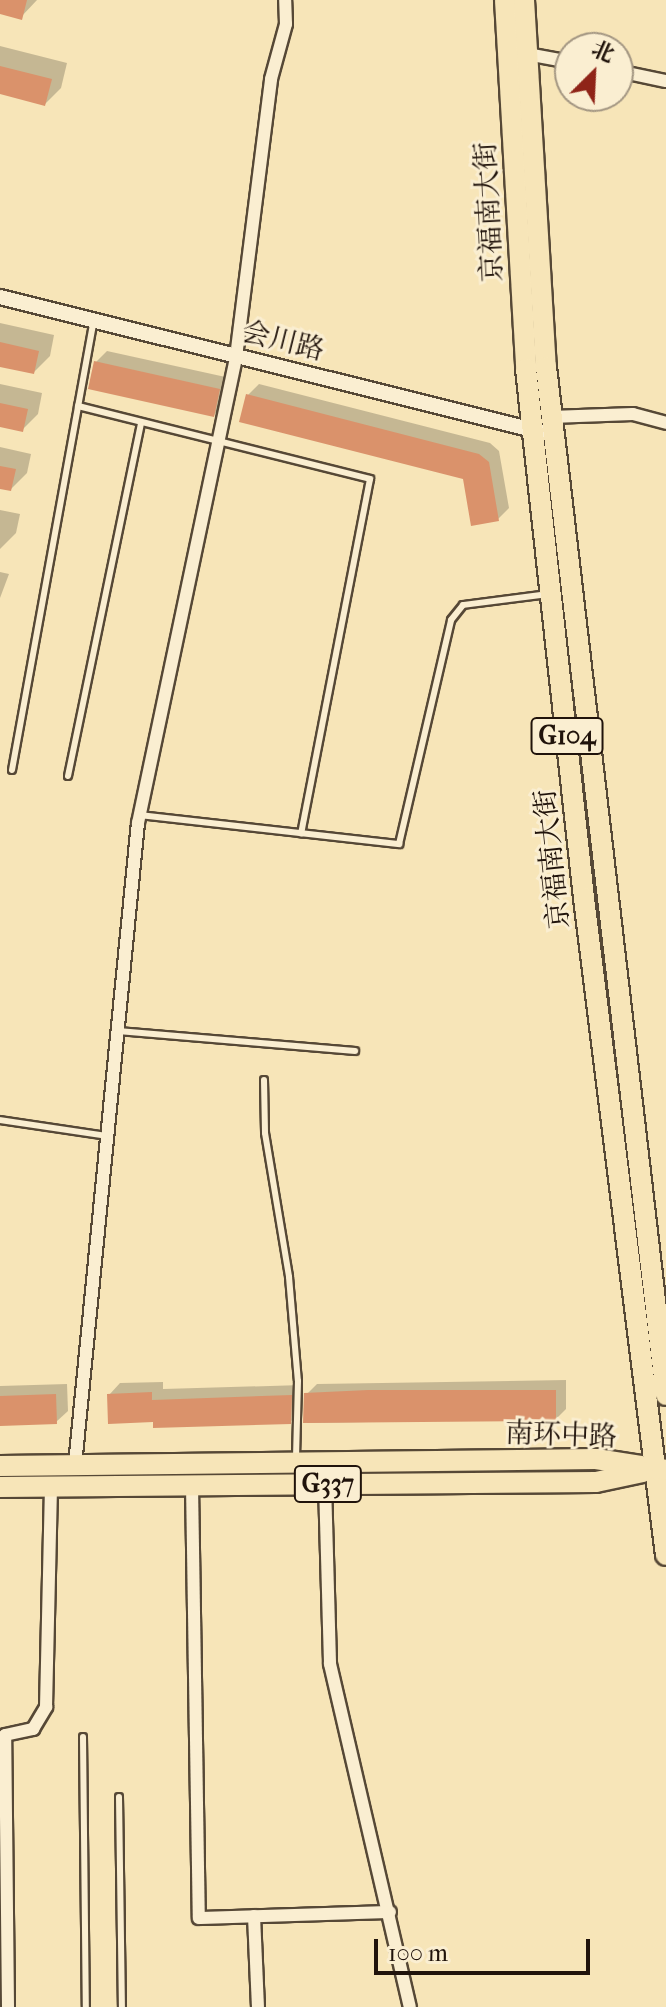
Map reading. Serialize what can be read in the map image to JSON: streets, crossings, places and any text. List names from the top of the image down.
{
  "streets": {
    "highway": [
      "京福南大街",
      "G104",
      "南环中路",
      "G337"
    ],
    "street": ["会川路"]
  },
  "crossings": [
    ["京福南大街", "会川路"],
    ["京福南大街", "G104"],
    ["京福南大街", "南环中路"],
    ["G104", "南环中路"]
  ],
  "scale_bar": "100 m",
  "north": "top right"
}
